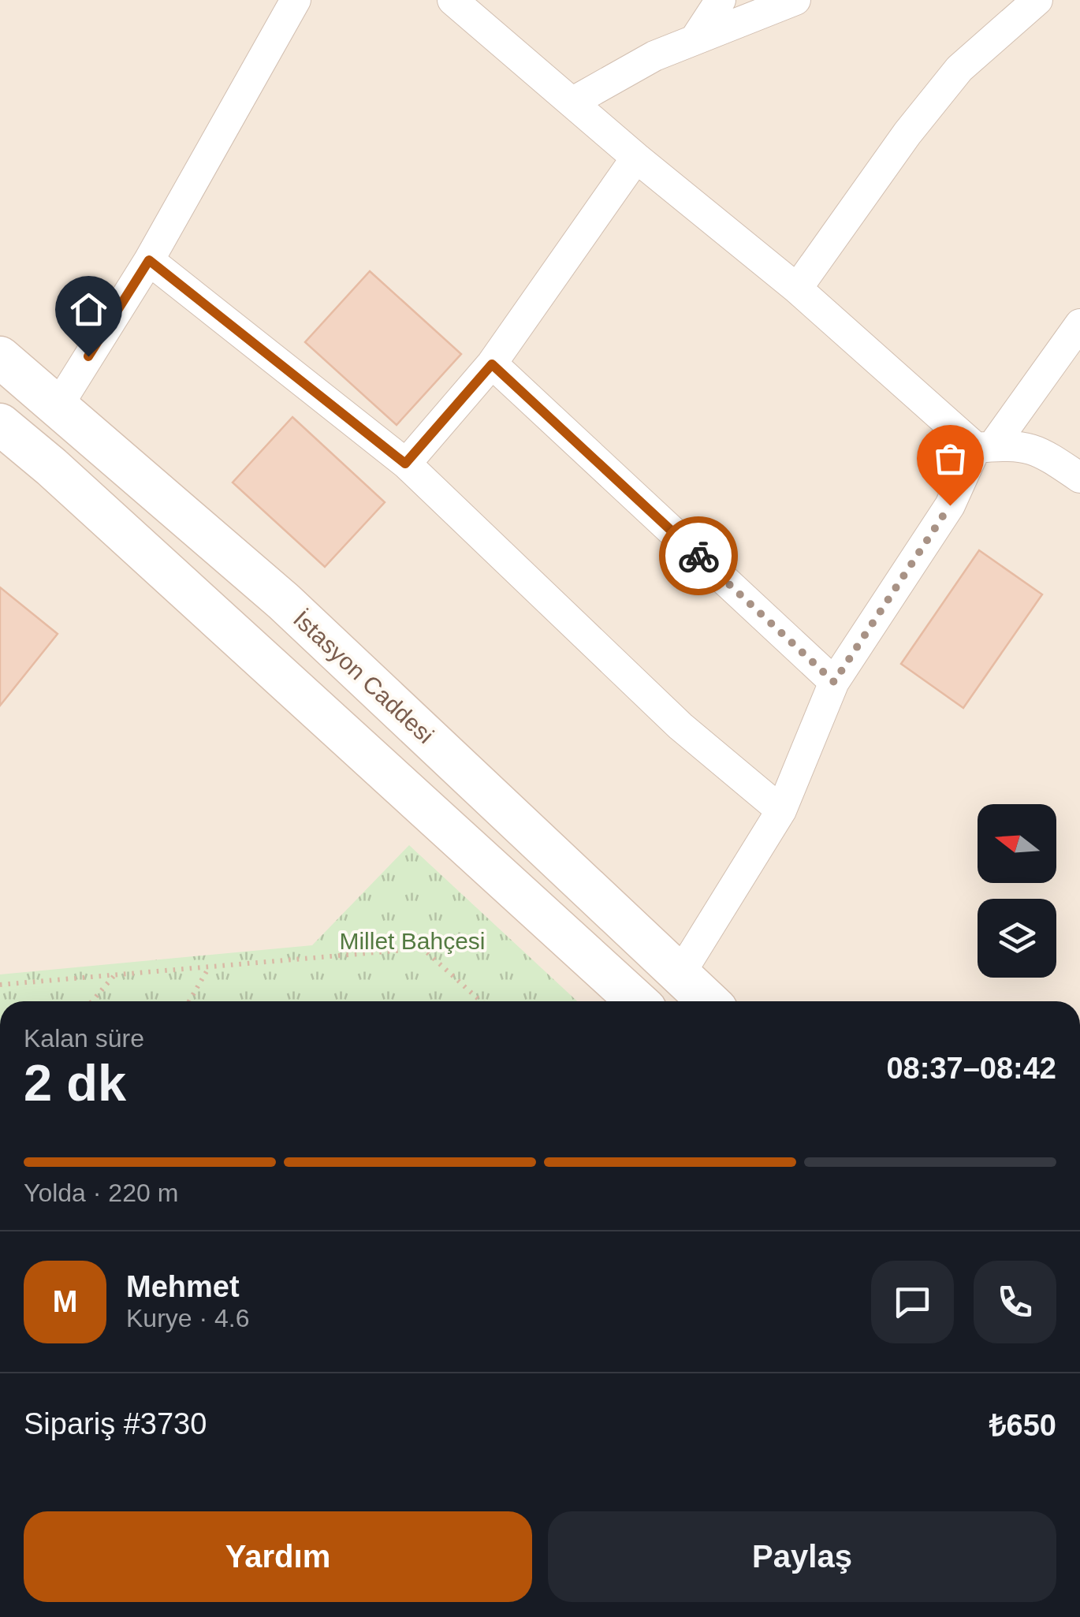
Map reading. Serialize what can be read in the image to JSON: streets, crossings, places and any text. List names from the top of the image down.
{
  "streets": {
    "main road": ["İstasyon Caddesi"]
  },
  "parks": ["Millet Bahçesi"],
  "north": "left",
  "page": {
    "heading": ["2 dk", "Kalan süre", "08:37–08:42"],
    "panel": [
      "Mehmet",
      "Kurye · 4.6",
      "Sipariş #3730",
      "₺650"
    ],
    "bar": "Yolda · 220 m",
    "round": "M",
    "buttons": ["Yardım", "Paylaş"]
  }
}
